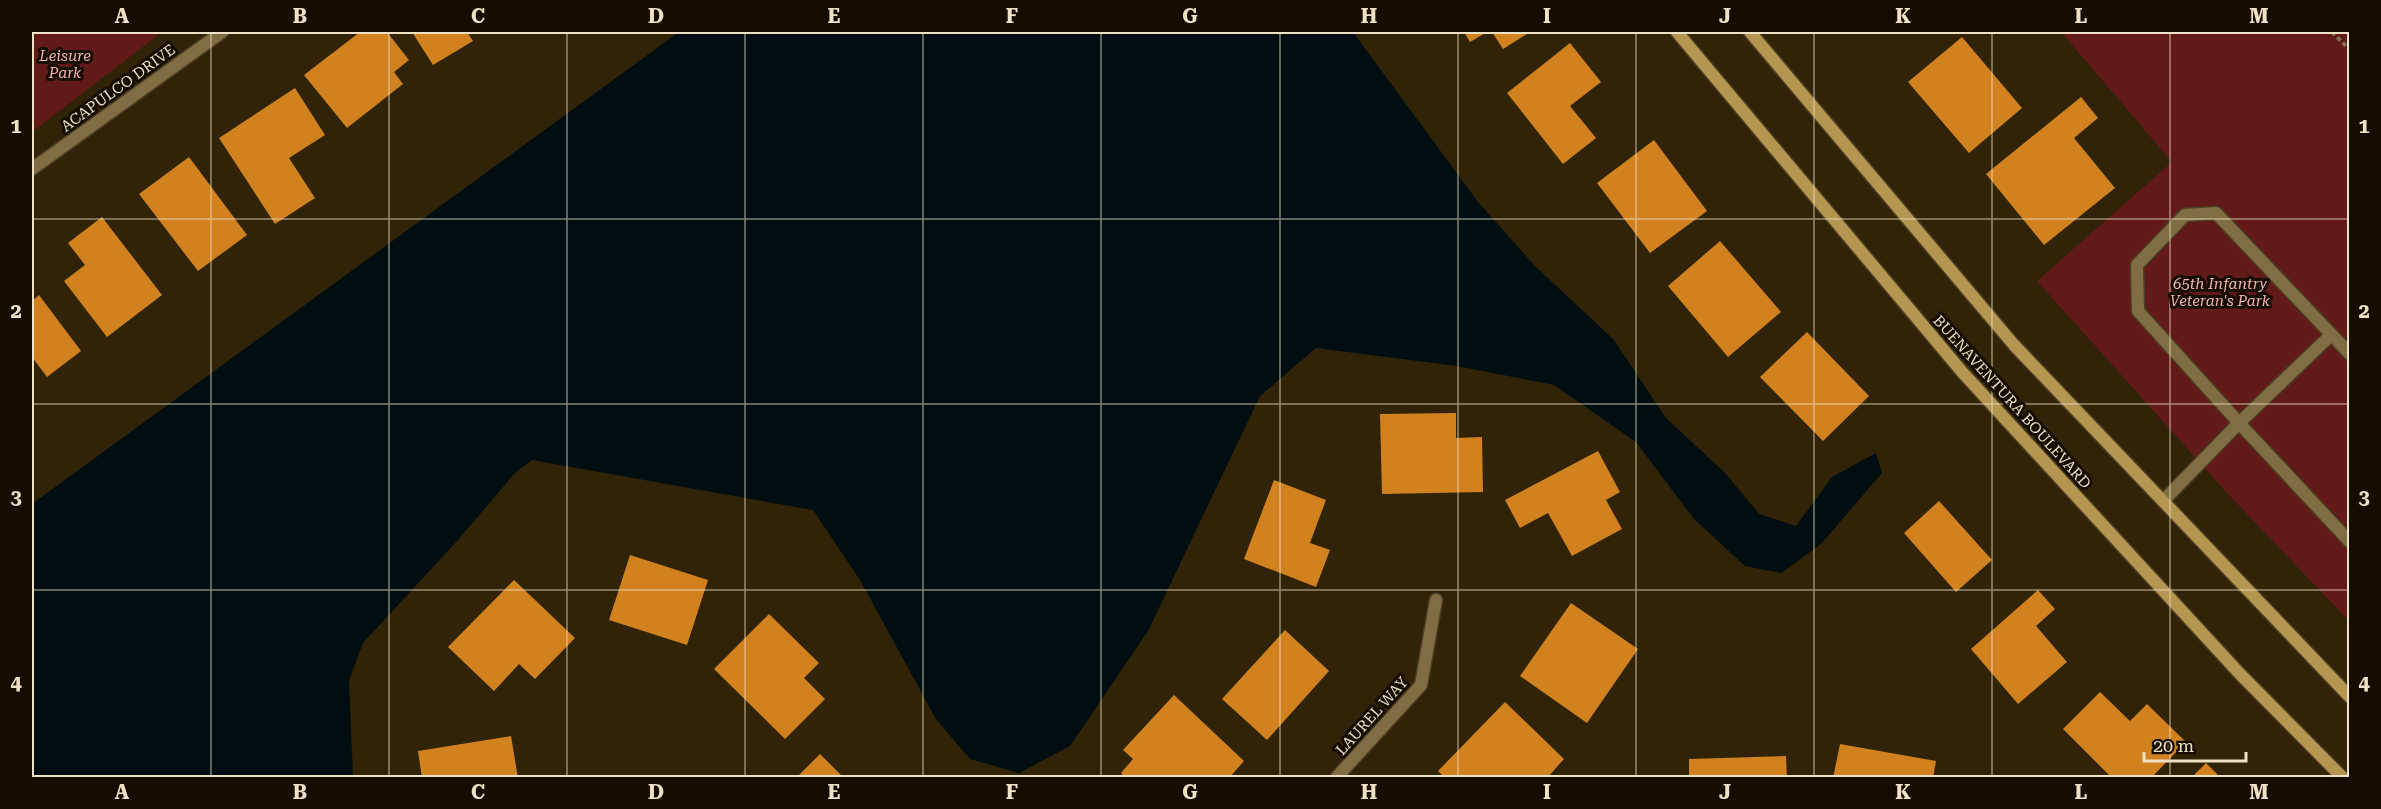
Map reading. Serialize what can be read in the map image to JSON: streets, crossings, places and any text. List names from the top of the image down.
{
  "streets": {
    "main road": ["BUENAVENTURA BOULEVARD"],
    "street": ["ACAPULCO DRIVE", "LAUREL WAY"]
  },
  "parks": ["Leisure Park", "65th Infantry Veteran's Park"],
  "scale_bar": "20 m",
  "grid": {
    "columns": [
      "A",
      "B",
      "C",
      "D",
      "E",
      "F",
      "G",
      "H",
      "I",
      "J",
      "K",
      "L",
      "M"
    ],
    "rows": [
      "1",
      "2",
      "3",
      "4"
    ]
  }
}
